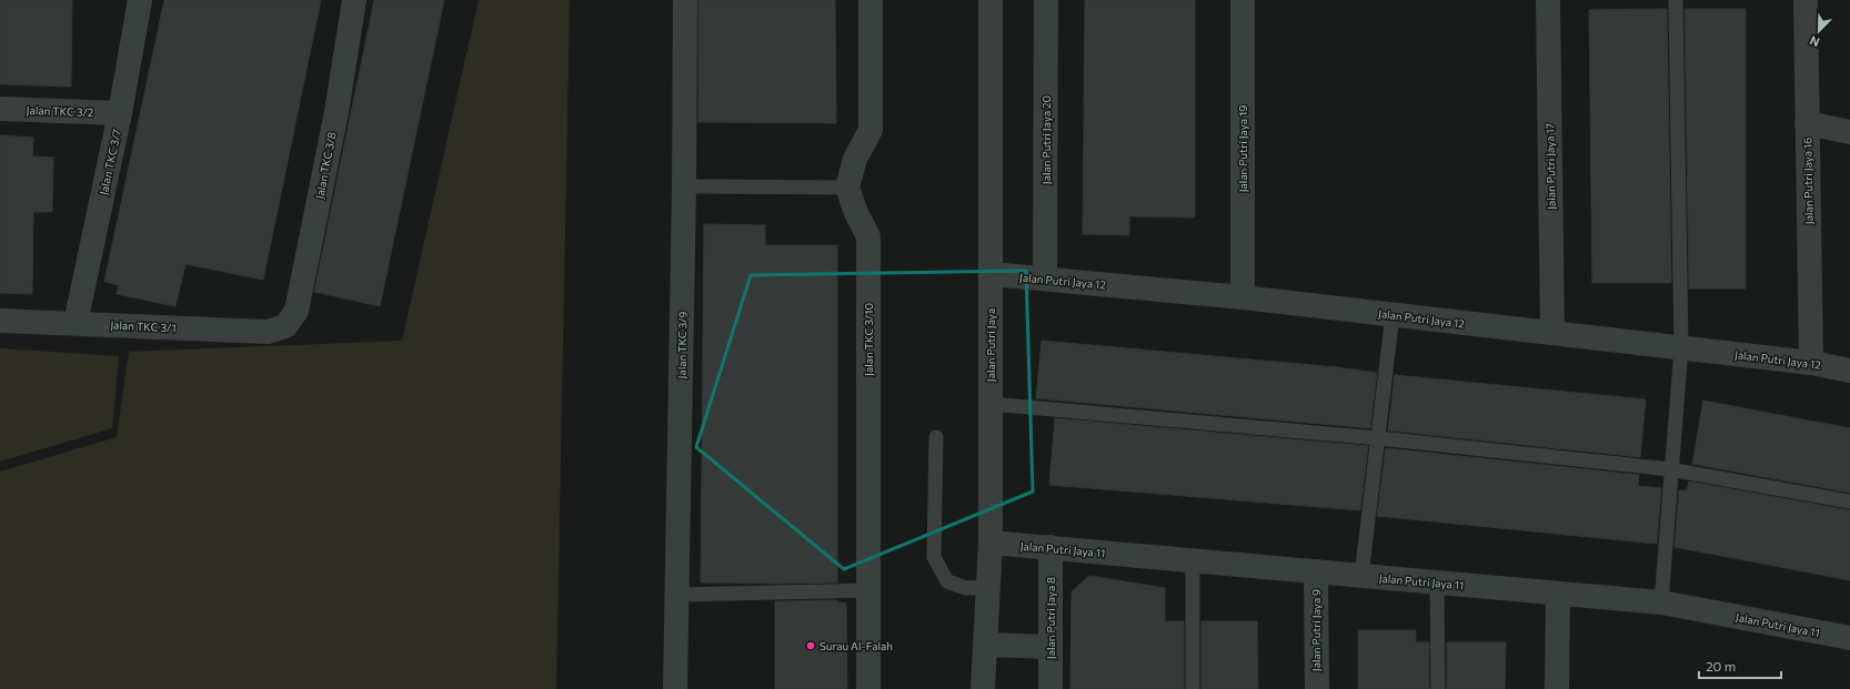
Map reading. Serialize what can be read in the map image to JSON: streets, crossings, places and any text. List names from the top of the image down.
{
  "streets": {
    "street": [
      "Jalan TKC 3/2",
      "Jalan Putri Jaya 20",
      "Jalan Putri Jaya 19",
      "Jalan TKC 3/7",
      "Jalan TKC 3/8",
      "Jalan Putri Jaya 17",
      "Jalan Putri Jaya 16",
      "Jalan Putri Jaya 12",
      "Jalan TKC 3/1",
      "Jalan TKC 3/10",
      "Jalan TKC 3/9",
      "Jalan Putri Jaya",
      "Jalan Putri Jaya 11",
      "Jalan Putri Jaya 8",
      "Jalan Putri Jaya 9"
    ]
  },
  "crossings": [
    ["Jalan TKC 3/2", "Jalan TKC 3/7"],
    ["Jalan Putri Jaya 20", "Jalan Putri Jaya 12"],
    ["Jalan Putri Jaya 19", "Jalan Putri Jaya 12"],
    ["Jalan TKC 3/7", "Jalan TKC 3/1"],
    ["Jalan TKC 3/8", "Jalan TKC 3/1"],
    ["Jalan Putri Jaya 17", "Jalan Putri Jaya 12"],
    ["Jalan Putri Jaya 16", "Jalan Putri Jaya 12"],
    ["Jalan Putri Jaya 12", "Jalan Putri Jaya"],
    ["Jalan Putri Jaya", "Jalan Putri Jaya 11"],
    ["Jalan Putri Jaya 11", "Jalan Putri Jaya 8"],
    ["Jalan Putri Jaya 11", "Jalan Putri Jaya 9"]
  ],
  "places": ["Surau Al-Falah"],
  "scale_bar": "20 m",
  "north": "bottom left"
}
